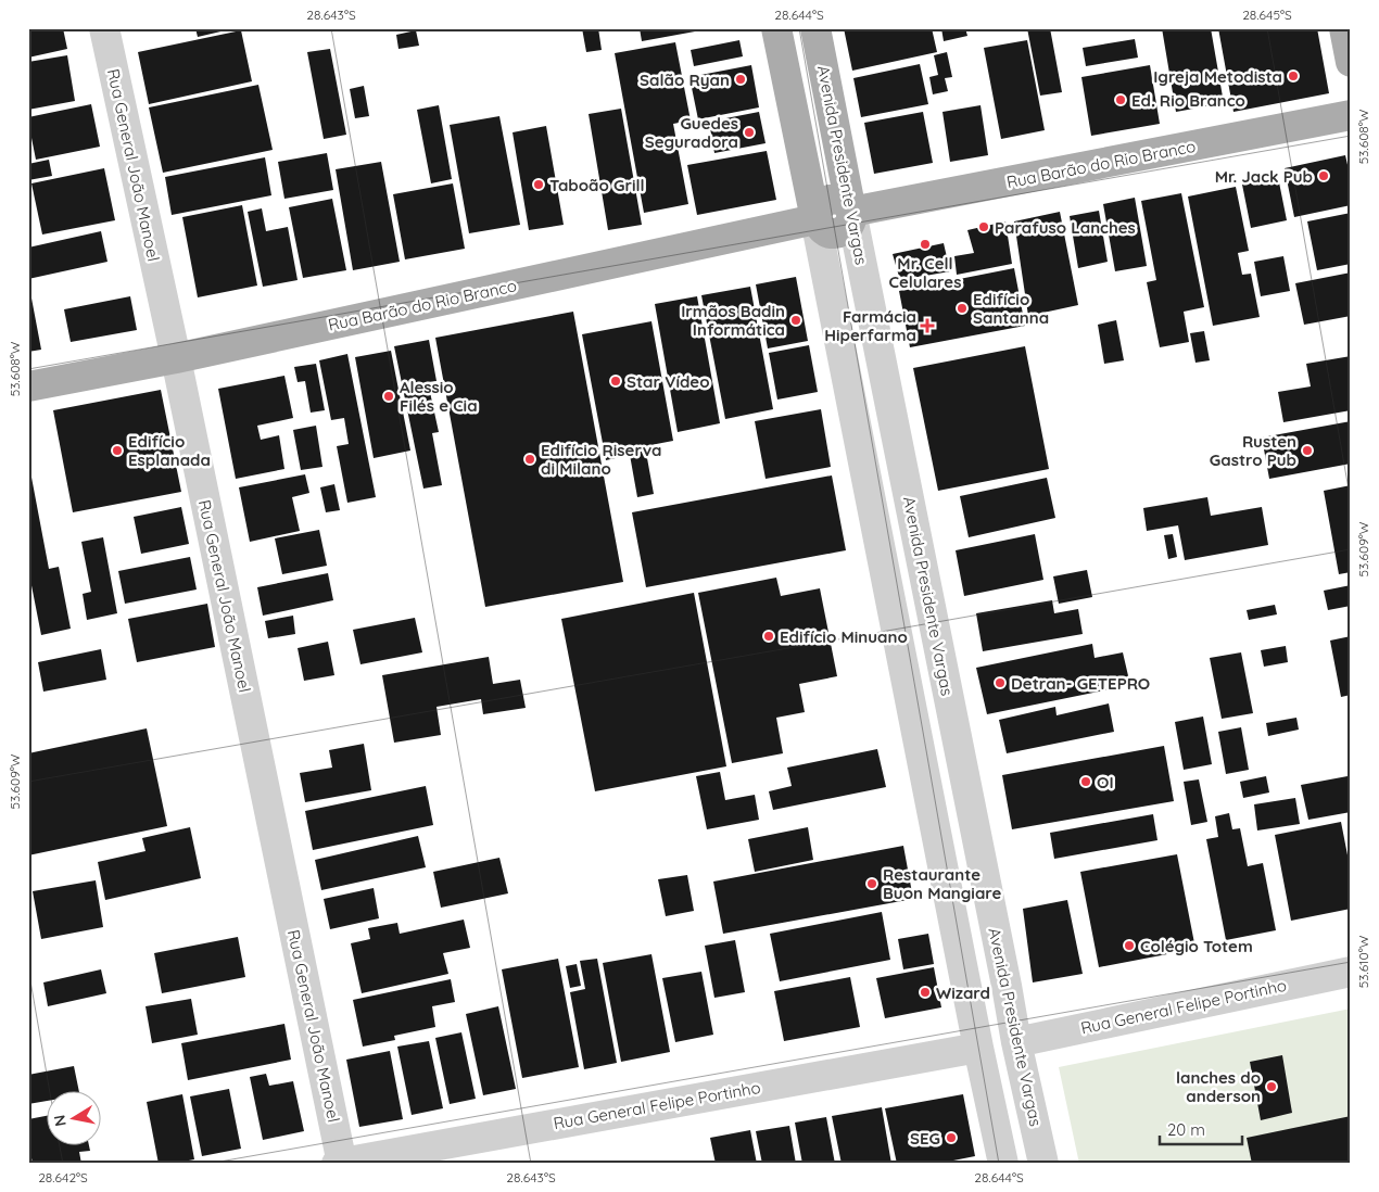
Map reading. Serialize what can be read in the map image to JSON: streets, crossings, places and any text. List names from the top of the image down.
{
  "streets": {
    "main road": ["Rua Barão do Rio Branco", "Avenida Presidente Vargas"],
    "street": ["Rua General João Manoel", "Rua General Felipe Portinho"]
  },
  "crossings": [
    ["Rua Barão do Rio Branco", "Rua General João Manoel"],
    ["Rua Barão do Rio Branco", "Avenida Presidente Vargas"],
    ["Rua General João Manoel", "Rua General Felipe Portinho"],
    ["Avenida Presidente Vargas", "Rua General Felipe Portinho"]
  ],
  "places": {
    "other": [
      "Igreja Metodista",
      "Salão Ryan",
      "Ed. Rio Branco",
      "Guedes Seguradora",
      "Mr. Jack Pub",
      "Taboão Grill",
      "Parafuso Lanches",
      "Mr. Cell Celulares",
      "Edifício Santanna",
      "Irmãos Badin Informática",
      "Star Vídeo",
      "Alessio Filés e Cia",
      "Edifício Esplanada",
      "Rusten Gastro Pub",
      "Edifício Riserva di Milano",
      "Edifício Minuano",
      "Detran- GETEPRO",
      "OI",
      "Restaurante Buon Mangiare",
      "Colégio Totem",
      "Wizard",
      "lanches do anderson",
      "SEG"
    ],
    "health": ["Farmácia Hiperfarma"]
  },
  "scale_bar": "20 m",
  "north": "left",
  "coordinates": [
    "28.643°S",
    "28.644°S",
    "28.645°S",
    "53.608°W",
    "53.609°W",
    "53.610°W",
    "28.642°S"
  ]
}
